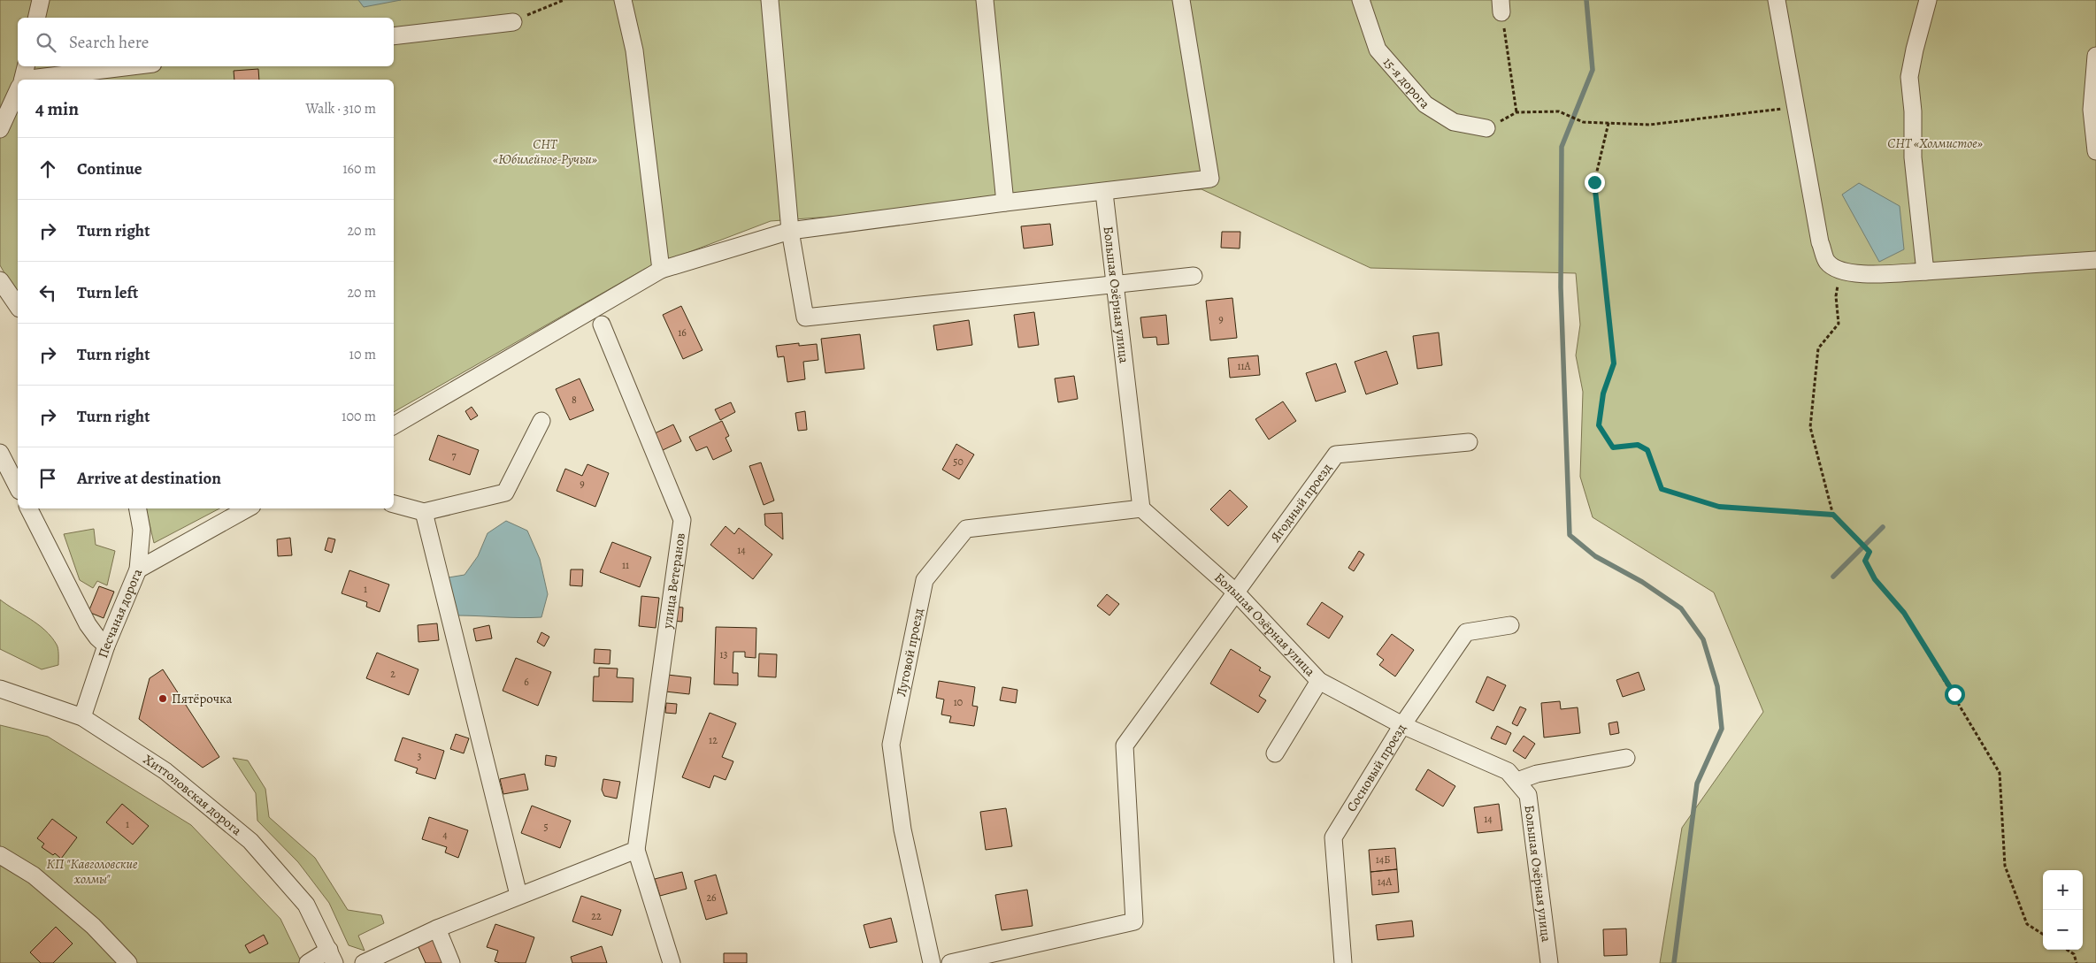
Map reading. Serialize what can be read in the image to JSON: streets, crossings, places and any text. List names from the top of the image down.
{
  "streets": {
    "street": [
      "15-я дорога",
      "Большая Озёрная улица",
      "Ягодный проезд",
      "улица Ветеранов",
      "Песчаная дорога",
      "Луговой проезд",
      "Сосновый проезд",
      "Хиттоловская дорога"
    ]
  },
  "crossings": [
    ["Большая Озёрная улица", "Ягодный проезд"],
    ["Большая Озёрная улица", "Луговой проезд"],
    ["Большая Озёрная улица", "Сосновый проезд"],
    ["Песчаная дорога", "Хиттоловская дорога"]
  ],
  "parks": ["СНТ «Холмистое»", "СНТ «Юбилейное-Ручьи»", "КП \"Кавголовские холмы\""],
  "places": ["Пятёрочка"],
  "house_numbers": [
    "9",
    "16",
    "11А",
    "8",
    "7",
    "50",
    "9",
    "14",
    "11",
    "1",
    "13",
    "2",
    "6",
    "10",
    "12",
    "3",
    "14",
    "1",
    "5",
    "4",
    "14Б",
    "14А",
    "26",
    "22"
  ],
  "page": {
    "search": "Search here",
    "heading": ["4 min", "Walk · 310 m"],
    "list": [
      ["Continue", "160 m"],
      ["Turn right", "20 m"],
      ["Turn left", "20 m"],
      ["Turn right", "10 m"],
      ["Turn right", "100 m"],
      "Arrive at destination"
    ],
    "map_buttons": ["+", "−"]
  }
}
